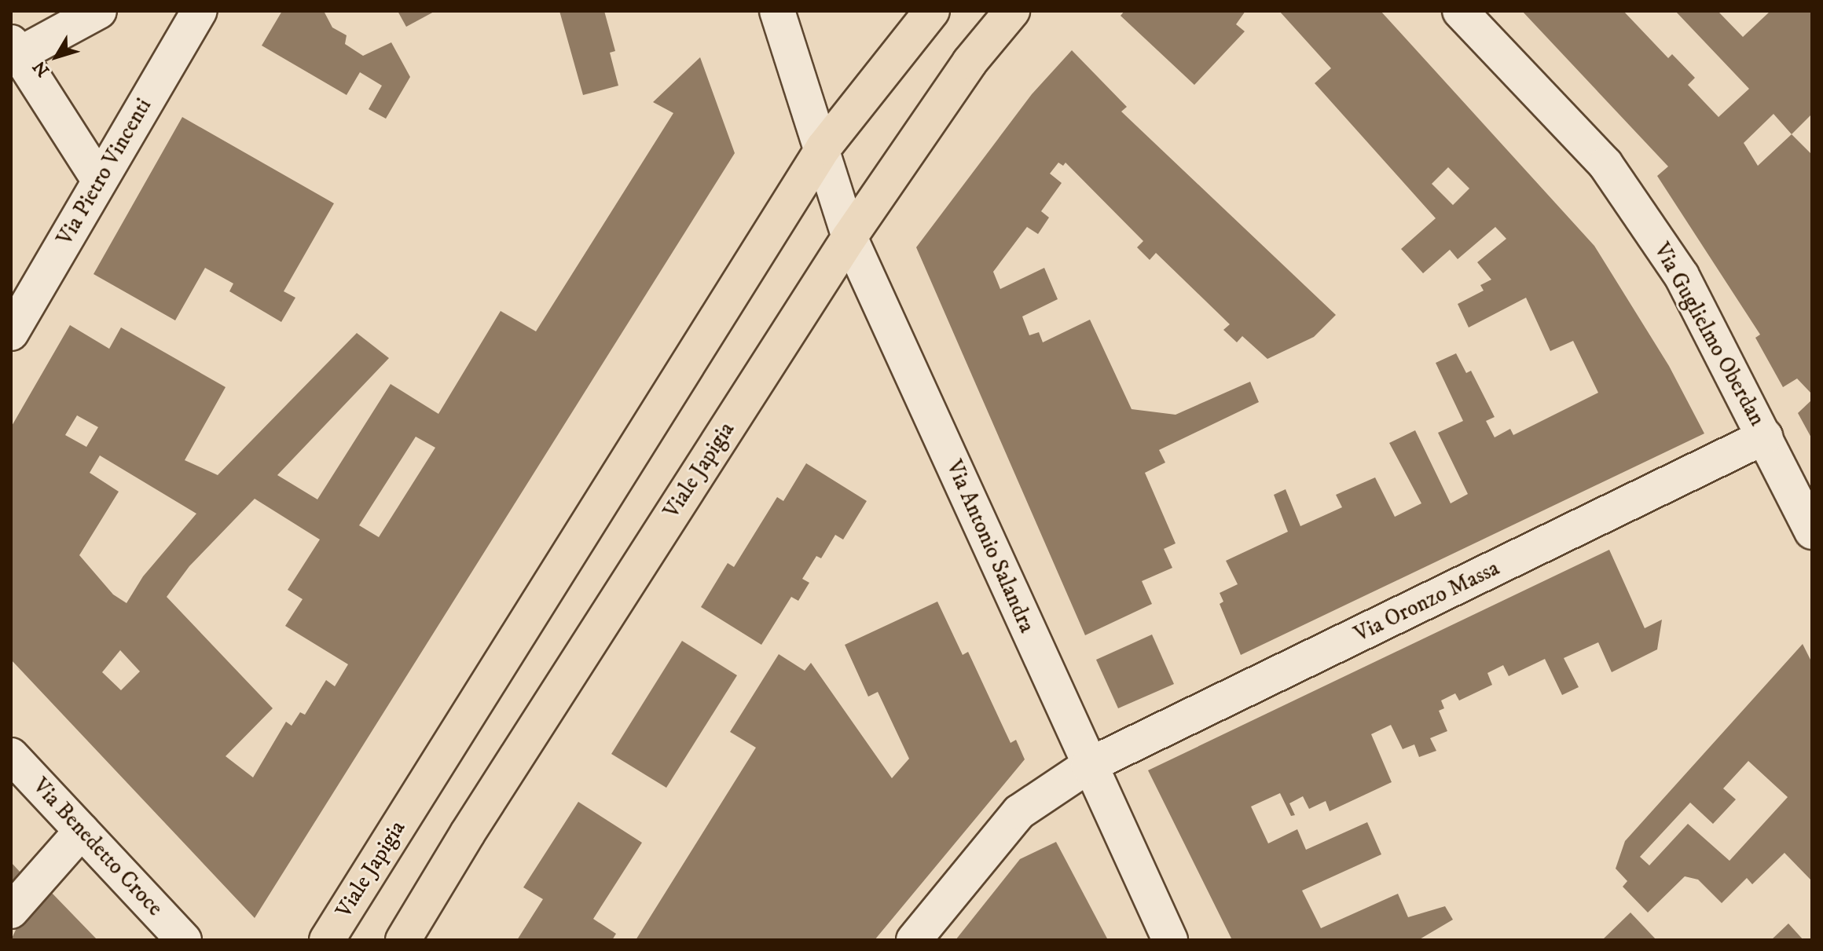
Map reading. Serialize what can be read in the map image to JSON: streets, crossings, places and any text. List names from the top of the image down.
{
  "streets": {
    "main road": ["Viale Japigia"],
    "street": [
      "Via Pietro Vincenti",
      "Via Guglielmo Oberdan",
      "Via Antonio Salandra",
      "Via Oronzo Massa",
      "Via Benedetto Croce"
    ]
  },
  "crossings": [
    ["Via Guglielmo Oberdan", "Via Oronzo Massa"],
    ["Viale Japigia", "Via Antonio Salandra"],
    ["Via Antonio Salandra", "Via Oronzo Massa"]
  ],
  "north": "bottom left"
}
